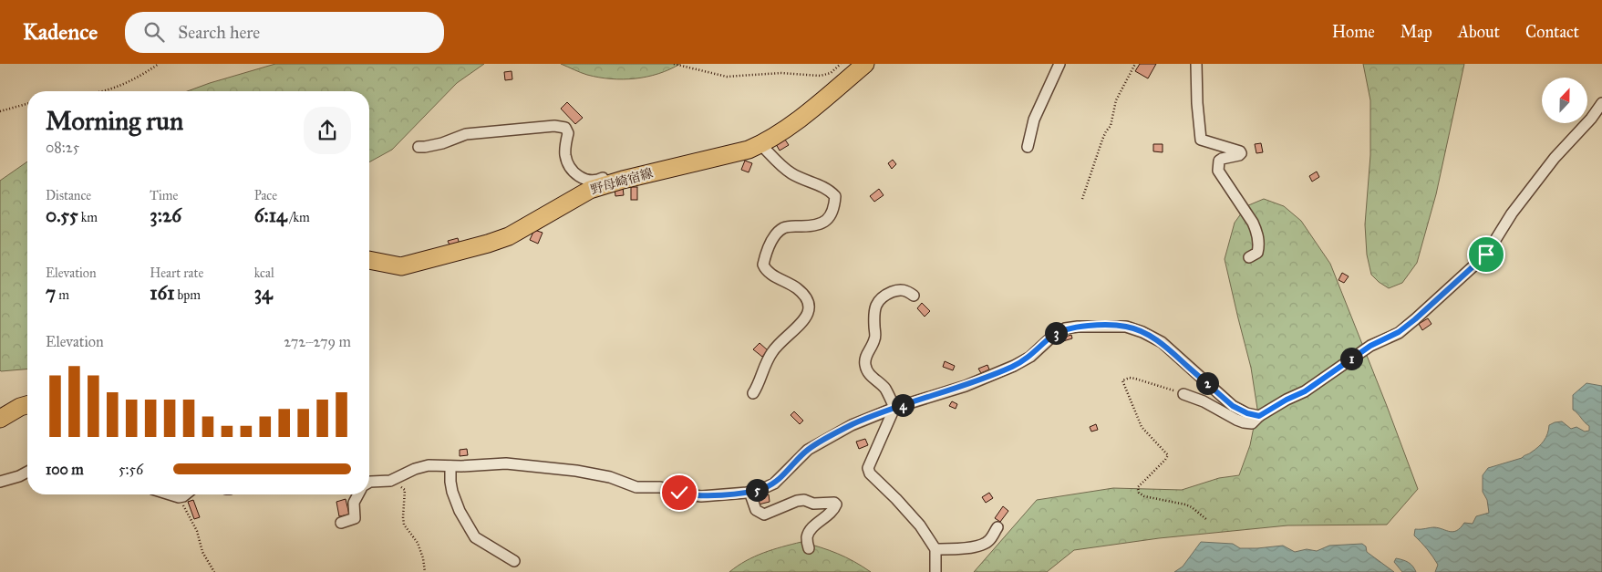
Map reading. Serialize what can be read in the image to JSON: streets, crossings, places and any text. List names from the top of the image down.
{
  "streets": {
    "main road": ["野母崎宿線"]
  },
  "north": "top",
  "page": {
    "header": "Kadence",
    "search": "Search here",
    "nav": [
      "Home",
      "Map",
      "About",
      "Contact"
    ],
    "heading": ["Morning run", "08:25"],
    "stats": [
      ["Distance", "0.55 km"],
      ["Time", "3:26"],
      ["Pace", "6:14 /km"],
      ["Elevation", "7 m"],
      ["Heart rate", "161 bpm"],
      ["kcal", "34"]
    ],
    "pins": [
      "3",
      "1",
      "2",
      "4",
      "5"
    ],
    "chart": ["Elevation", "272–279 m"],
    "list": [
      {
        "name": "100 m",
        "note": "5:56"
      }
    ]
  }
}
